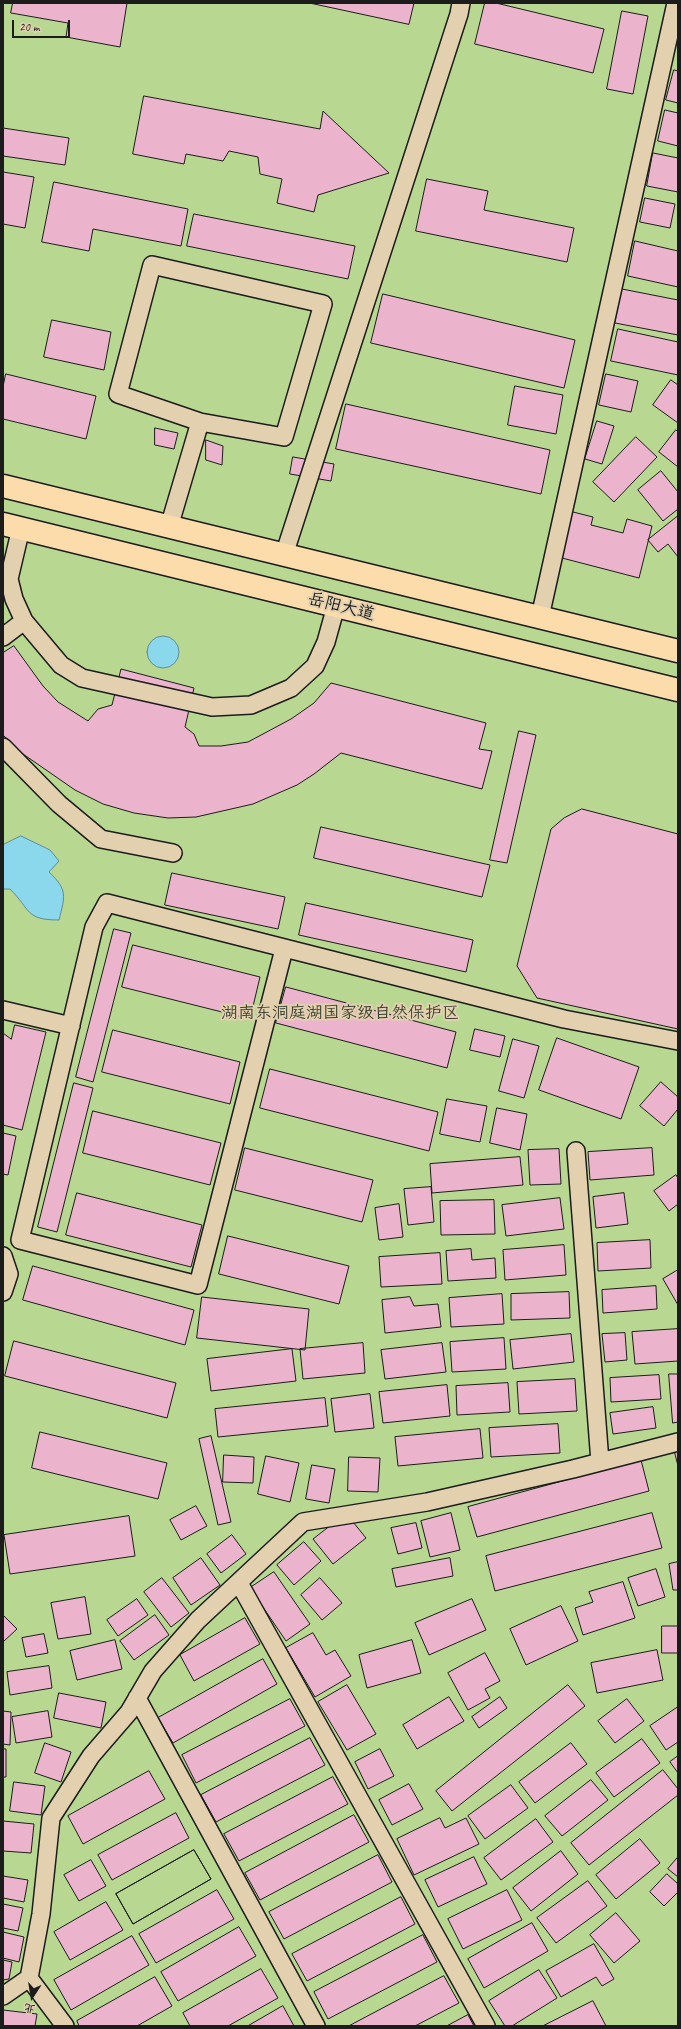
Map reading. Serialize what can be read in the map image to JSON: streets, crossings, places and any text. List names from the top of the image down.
{
  "streets": {
    "main road": ["岳阳大道"]
  },
  "parks": ["湖南东洞庭湖国家级自然保护区"],
  "scale_bar": "20 m",
  "north": "bottom"
}
